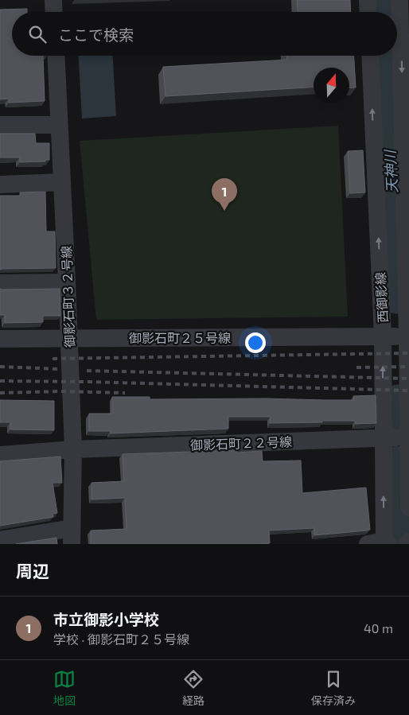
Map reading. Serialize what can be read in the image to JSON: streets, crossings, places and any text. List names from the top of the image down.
{
  "streets": {
    "street": [
      "御影石町３２号線",
      "西御影線",
      "御影石町２５号線",
      "御影石町２２号線"
    ]
  },
  "crossings": [
    ["御影石町３２号線", "御影石町２５号線"],
    ["御影石町３２号線", "御影石町２２号線"],
    ["西御影線", "御影石町２５号線"],
    ["西御影線", "御影石町２２号線"]
  ],
  "water": ["天神川"],
  "north": "top",
  "page": {
    "search": "ここで検索",
    "pins": "1",
    "heading": "周辺",
    "list": [
      {
        "mark": "1",
        "name": "市立御影小学校",
        "note": "学校 · 御影石町２５号線",
        "value": "40 m"
      }
    ],
    "nav": ["地図", "経路", "保存済み"]
  }
}
